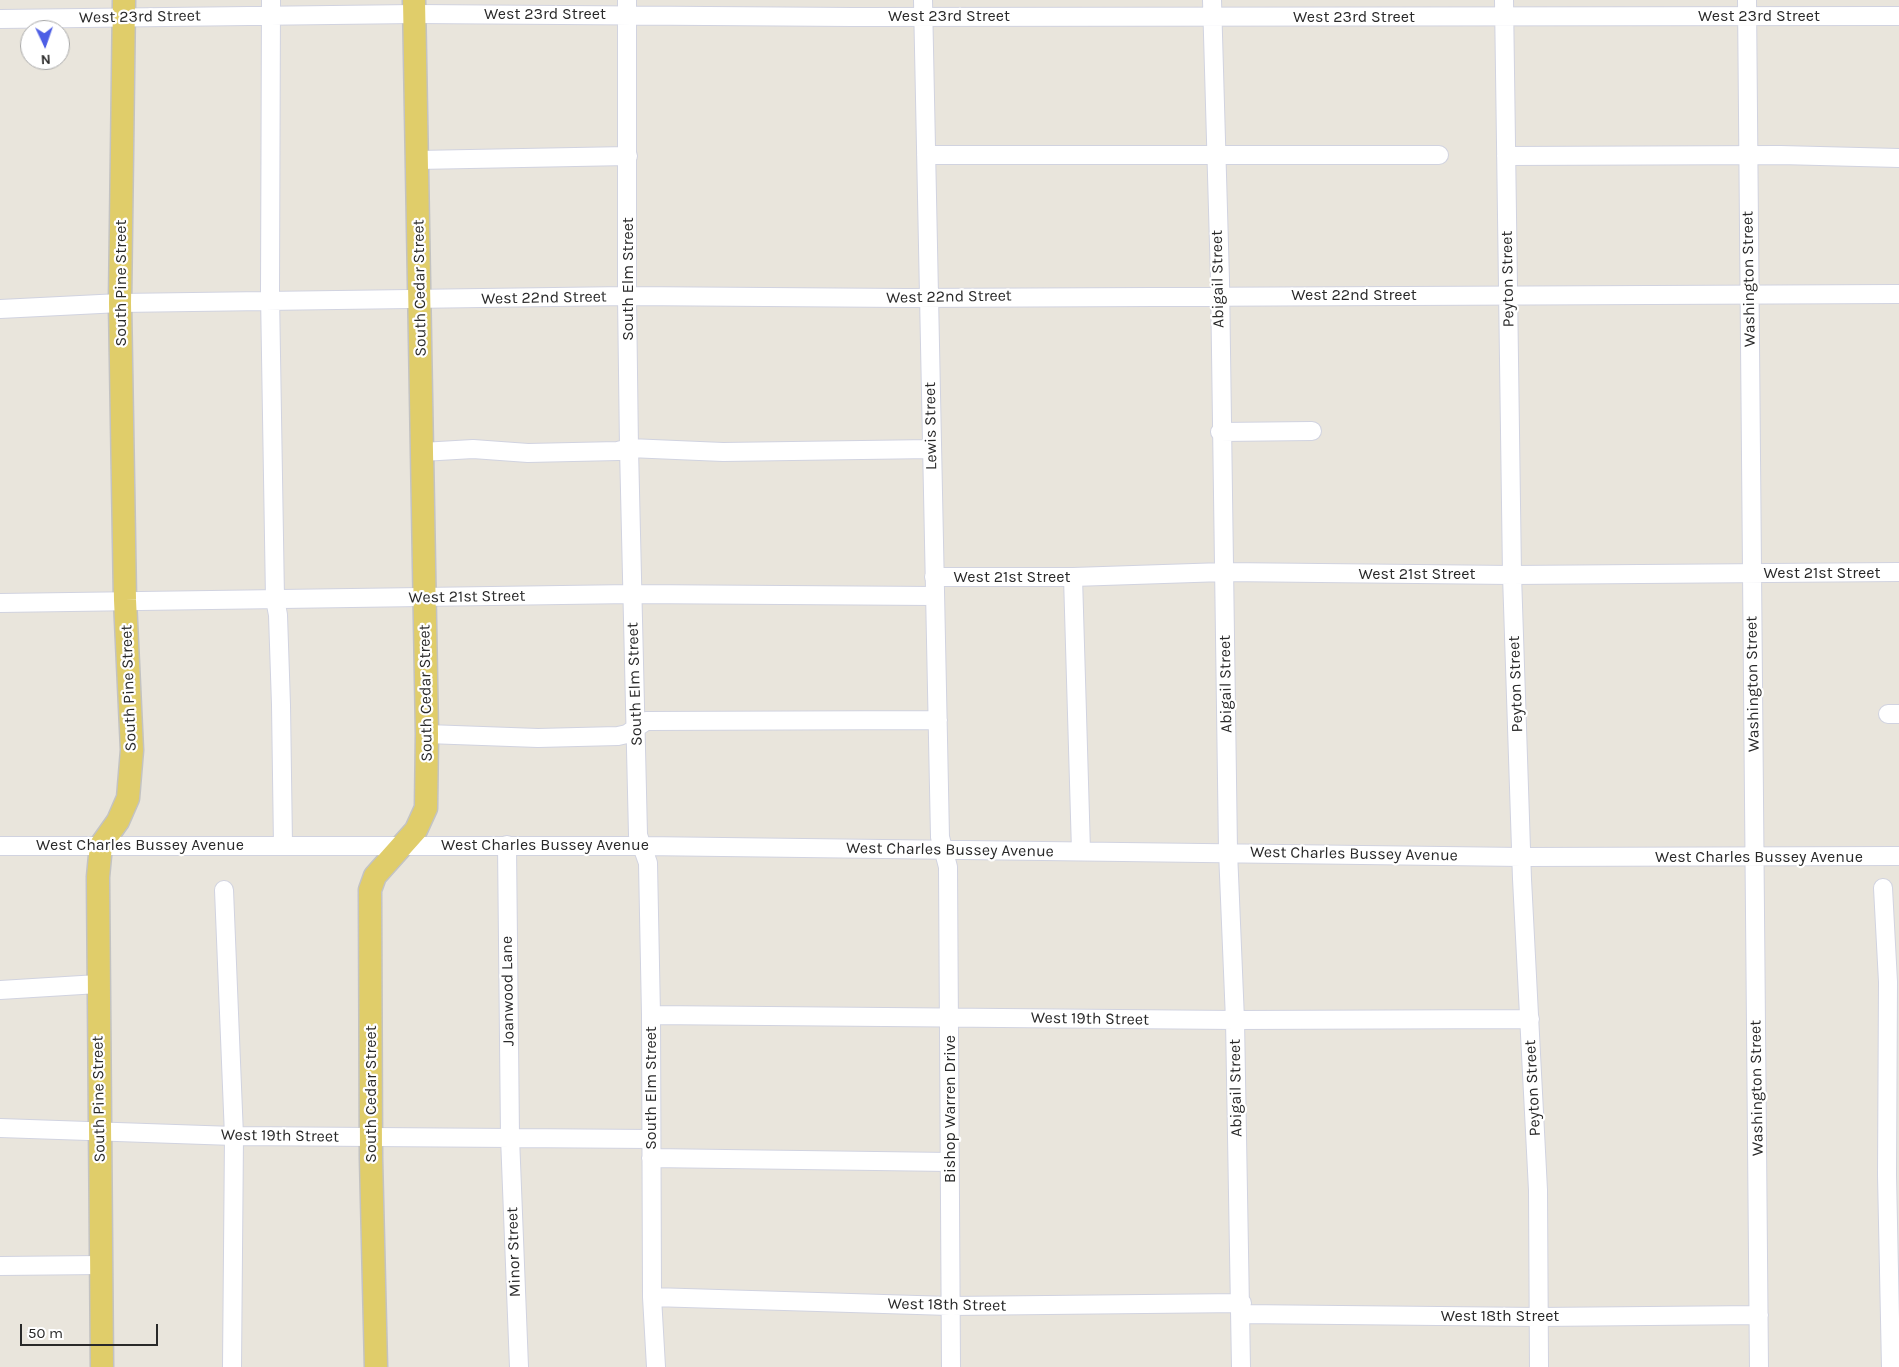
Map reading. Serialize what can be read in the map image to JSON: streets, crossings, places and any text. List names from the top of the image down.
{
  "streets": {
    "main road": ["South Pine Street", "South Cedar Street"],
    "street": [
      "West 23rd Street",
      "South Elm Street",
      "Abigail Street",
      "Peyton Street",
      "Washington Street",
      "West 22nd Street",
      "Lewis Street",
      "West 21st Street",
      "West Charles Bussey Avenue",
      "Joanwood Lane",
      "West 19th Street",
      "Bishop Warren Drive",
      "Minor Street",
      "West 18th Street"
    ]
  },
  "crossings": [
    ["West 23rd Street", "South Elm Street"],
    ["West 23rd Street", "Abigail Street"],
    ["West 23rd Street", "Peyton Street"],
    ["West 23rd Street", "Washington Street"],
    ["West 23rd Street", "South Pine Street"],
    ["West 23rd Street", "South Cedar Street"],
    ["West 23rd Street", "Lewis Street"],
    ["South Elm Street", "West 22nd Street"],
    ["South Elm Street", "West 21st Street"],
    ["South Elm Street", "West Charles Bussey Avenue"],
    ["South Elm Street", "West 19th Street"],
    ["South Elm Street", "West 18th Street"],
    ["Abigail Street", "West 22nd Street"],
    ["Abigail Street", "West 21st Street"],
    ["Abigail Street", "West Charles Bussey Avenue"],
    ["Abigail Street", "West 19th Street"],
    ["Abigail Street", "West 18th Street"],
    ["Peyton Street", "West 22nd Street"],
    ["Peyton Street", "West 21st Street"],
    ["Peyton Street", "West Charles Bussey Avenue"],
    ["Peyton Street", "West 19th Street"],
    ["Peyton Street", "West 18th Street"],
    ["Washington Street", "West 22nd Street"],
    ["Washington Street", "West 21st Street"],
    ["Washington Street", "West Charles Bussey Avenue"],
    ["Washington Street", "West 18th Street"],
    ["South Pine Street", "West 22nd Street"],
    ["South Pine Street", "West 21st Street"],
    ["South Pine Street", "West Charles Bussey Avenue"],
    ["South Pine Street", "West 19th Street"],
    ["South Cedar Street", "West 22nd Street"],
    ["South Cedar Street", "West 21st Street"],
    ["South Cedar Street", "West Charles Bussey Avenue"],
    ["South Cedar Street", "West 19th Street"],
    ["West 22nd Street", "Lewis Street"],
    ["Lewis Street", "West 21st Street"],
    ["Lewis Street", "West Charles Bussey Avenue"],
    ["Lewis Street", "Bishop Warren Drive"],
    ["West Charles Bussey Avenue", "Joanwood Lane"],
    ["West Charles Bussey Avenue", "Bishop Warren Drive"],
    ["Joanwood Lane", "West 19th Street"],
    ["Joanwood Lane", "Minor Street"],
    ["West 19th Street", "Bishop Warren Drive"],
    ["West 19th Street", "Minor Street"],
    ["Bishop Warren Drive", "West 18th Street"]
  ],
  "scale_bar": "50 m",
  "north": "bottom"
}
